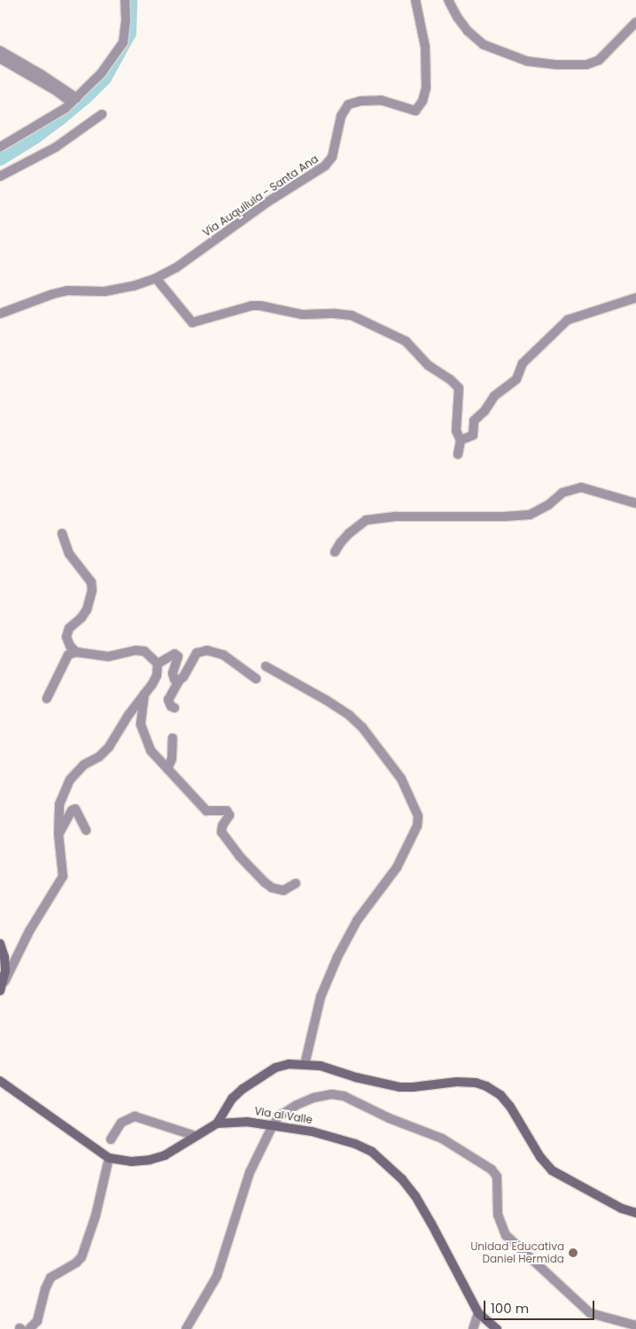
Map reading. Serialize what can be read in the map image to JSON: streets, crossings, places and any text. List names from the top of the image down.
{
  "streets": {
    "main road": ["Via al Valle"],
    "street": ["Vía Auquilula - Santa Ana"]
  },
  "places": ["Unidad Educativa Daniel Hermida"],
  "scale_bar": "100 m"
}
